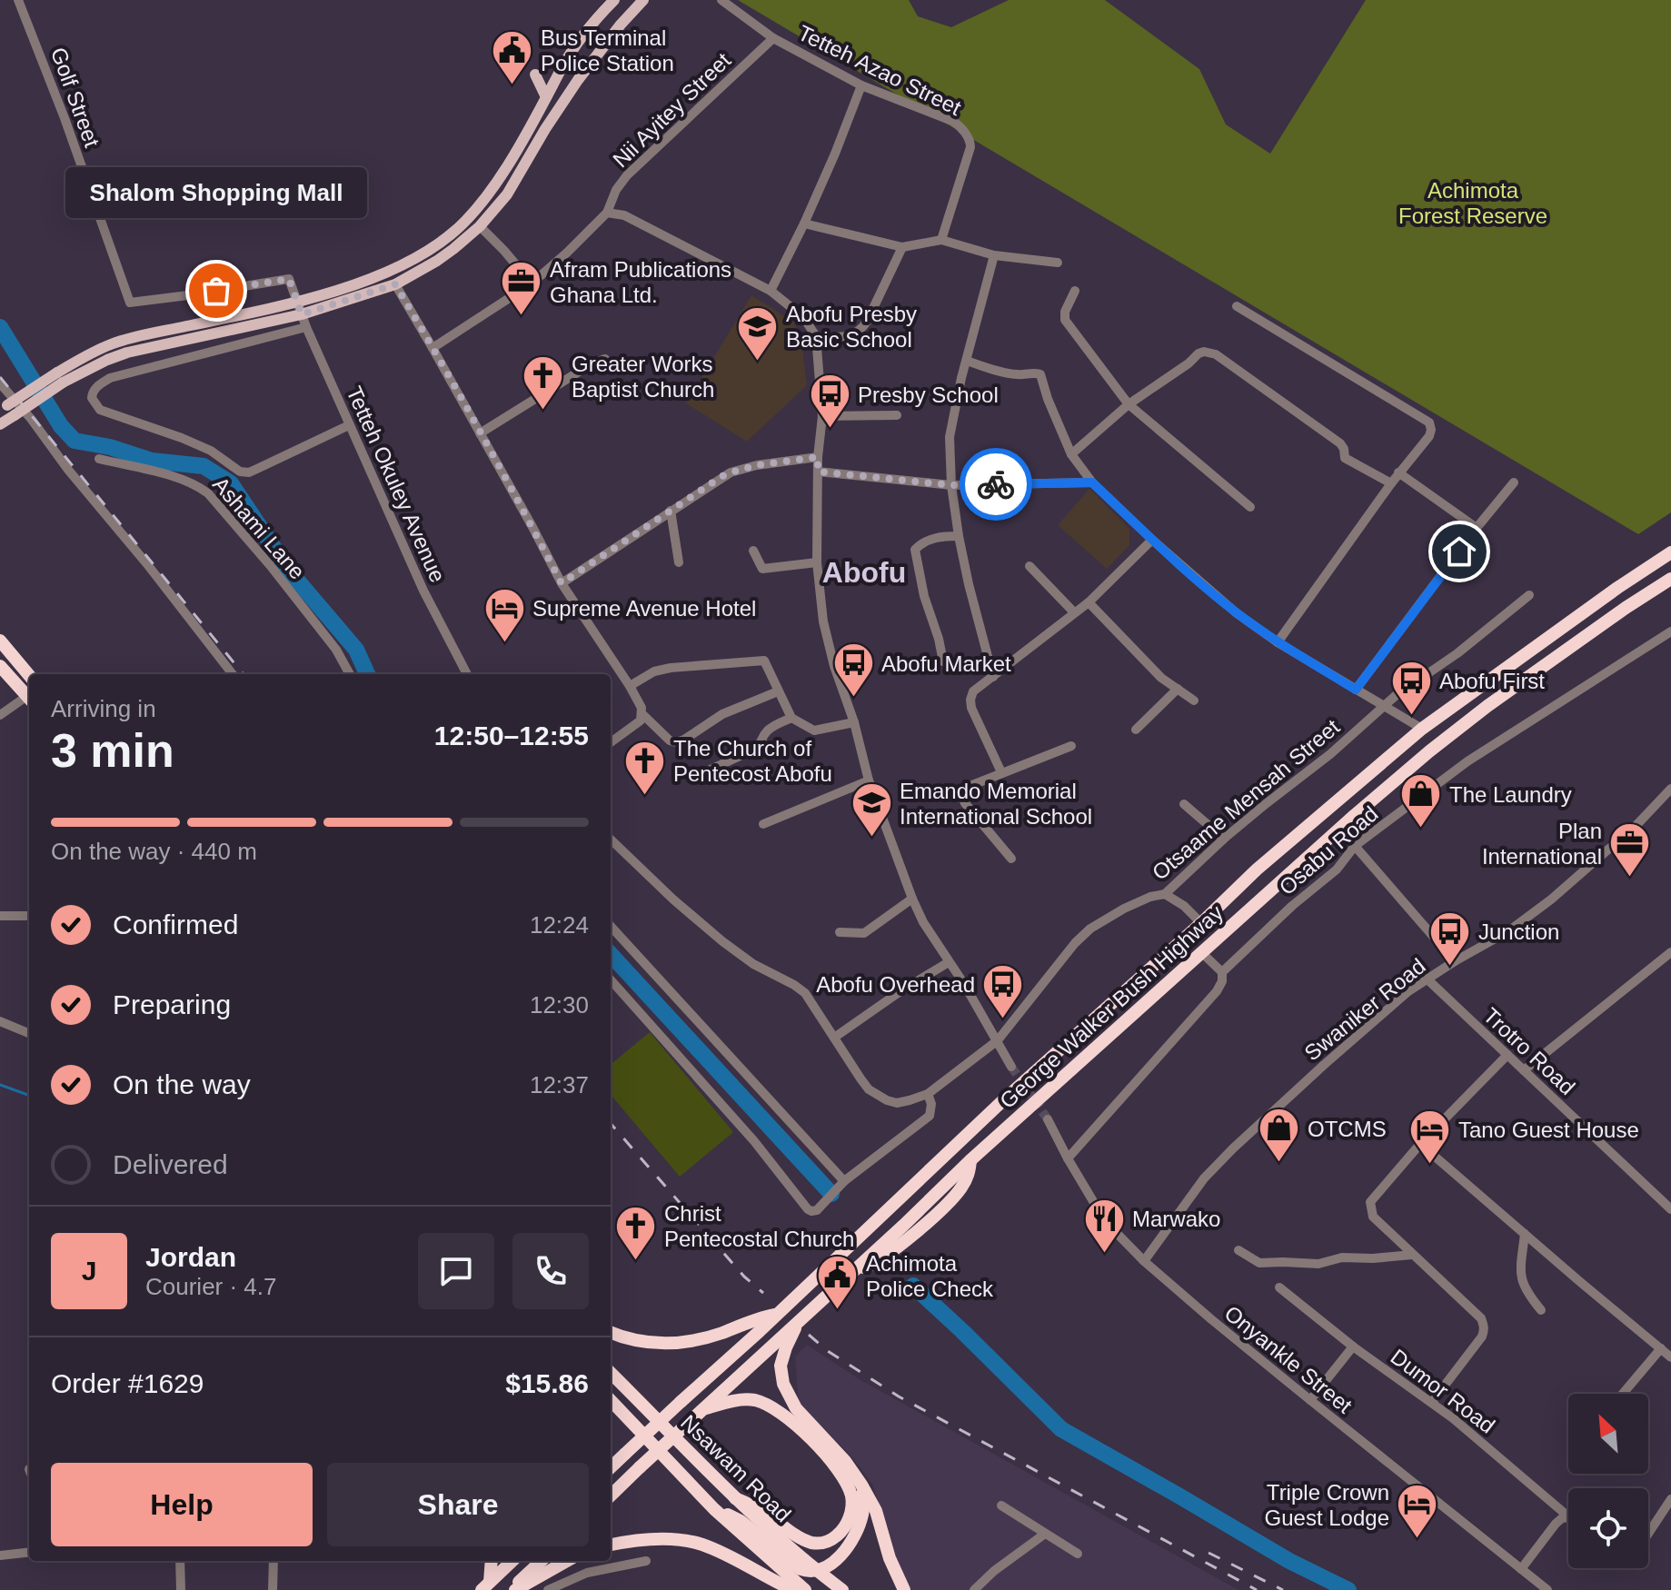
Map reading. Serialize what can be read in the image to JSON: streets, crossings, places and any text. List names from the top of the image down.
{
  "streets": {
    "highway": ["George Walker Bush Highway", "Nsawam Road"],
    "street": [
      "Tetteh Azao Street",
      "Golf Street",
      "Nii Ayitey Street",
      "Tetteh Okuley Avenue",
      "Ashami Lane",
      "Otsaame Mensah Street",
      "Osabu Road",
      "Swaniker Road",
      "Trotro Road",
      "Onyankle Street",
      "Dumor Road"
    ]
  },
  "crossings": [
    ["Tetteh Azao Street", "Nii Ayitey Street"],
    ["Golf Street", "Tetteh Okuley Avenue"],
    ["Osabu Road", "Onyankle Street"],
    ["Swaniker Road", "Trotro Road"],
    ["Swaniker Road", "Onyankle Street"]
  ],
  "districts": ["Abofu"],
  "parks": ["Achimota Forest Reserve"],
  "places": {
    "public building": ["Bus Terminal Police Station", "Achimota Police Check"],
    "other": ["Shalom Shopping Mall"],
    "office": ["Afram Publications Ghana Ltd.", "Plan International"],
    "school or university": ["Abofu Presby Basic School", "Emando Memorial International School"],
    "church": ["Greater Works Baptist Church", "The Church of Pentecost Abofu", "Christ Pentecostal Church"],
    "bus stop": [
      "Presby School",
      "Abofu Market",
      "Abofu First",
      "Junction",
      "Abofu Overhead"
    ],
    "hotel": ["Supreme Avenue Hotel", "Tano Guest House", "Triple Crown Guest Lodge"],
    "shop": ["The Laundry", "OTCMS"],
    "restaurant": ["Marwako"]
  },
  "north": "top left",
  "page": {
    "bubble": "Shalom Shopping Mall",
    "heading": ["3 min", "Arriving in", "12:50–12:55"],
    "panel": [
      "Jordan",
      "Courier · 4.7",
      "Order #1629",
      "$15.86"
    ],
    "bar": "On the way · 440 m",
    "list": [
      ["Confirmed", "12:24"],
      ["Preparing", "12:30"],
      ["On the way", "12:37"],
      "Delivered"
    ],
    "round": "J",
    "buttons": ["Help", "Share"]
  }
}
